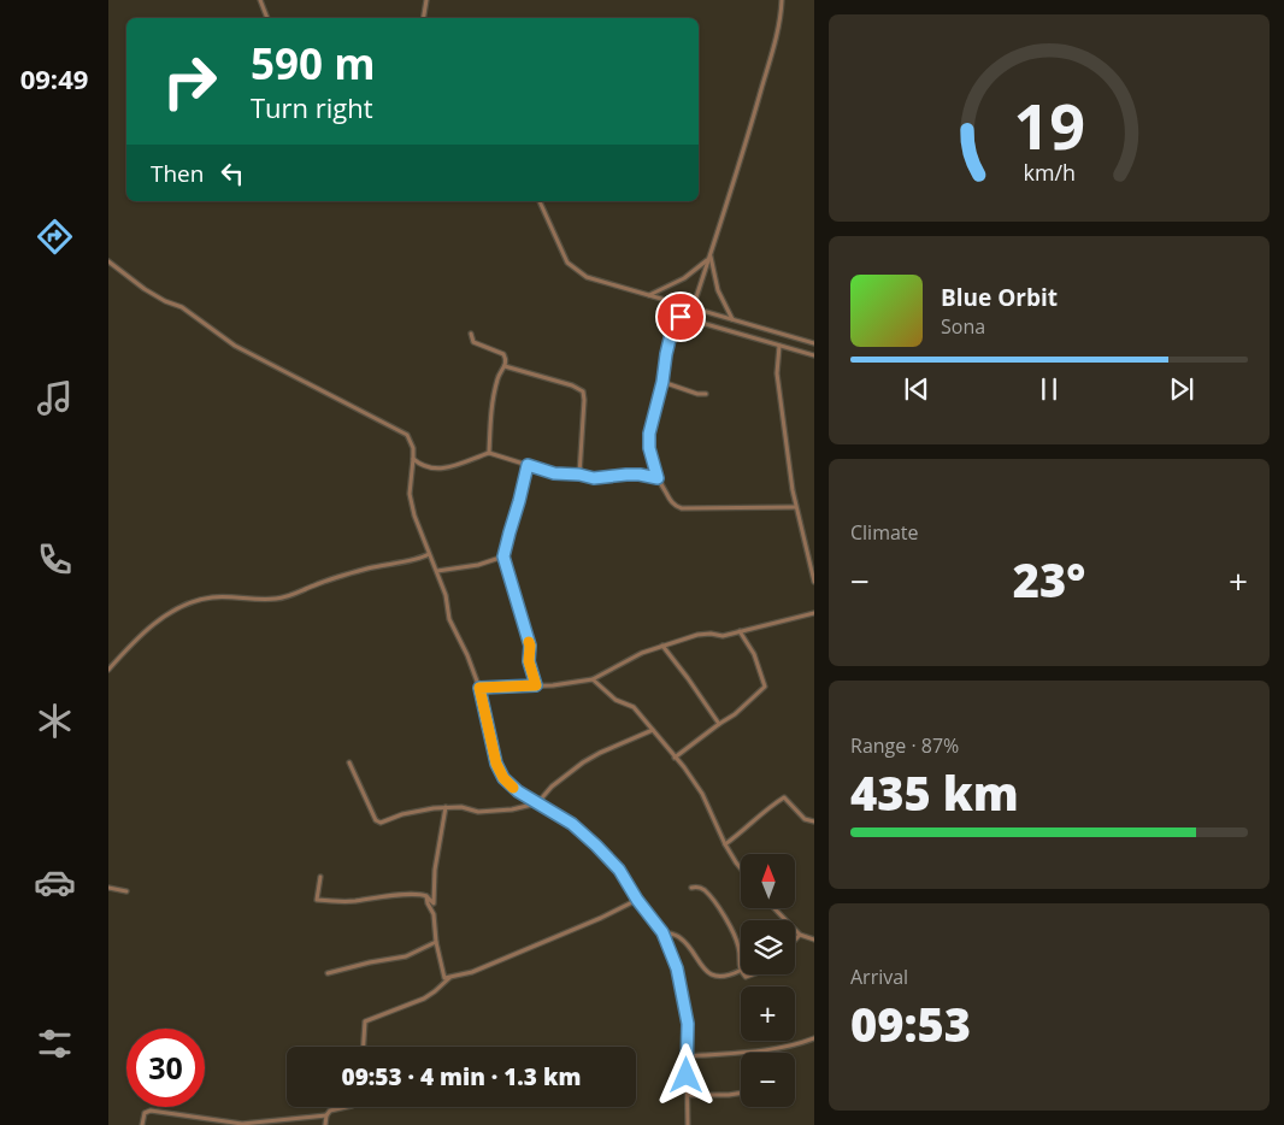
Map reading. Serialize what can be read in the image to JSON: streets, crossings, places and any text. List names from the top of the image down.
{
  "north": "top",
  "page": {
    "tabs": "09:49",
    "turn": ["590 m", "Turn right"],
    "then": "Then",
    "song": ["Blue Orbit", "Sona"],
    "tile": [
      "Climate",
      ["Range · 87%", "435 km"],
      ["Arrival", "09:53"]
    ],
    "heat": ["−", "23°", "+"],
    "map_buttons": ["+", "−"],
    "limit": "30",
    "trip": "09:53 · 4 min · 1.3 km",
    "gauge": ["19", "km/h"]
  }
}
